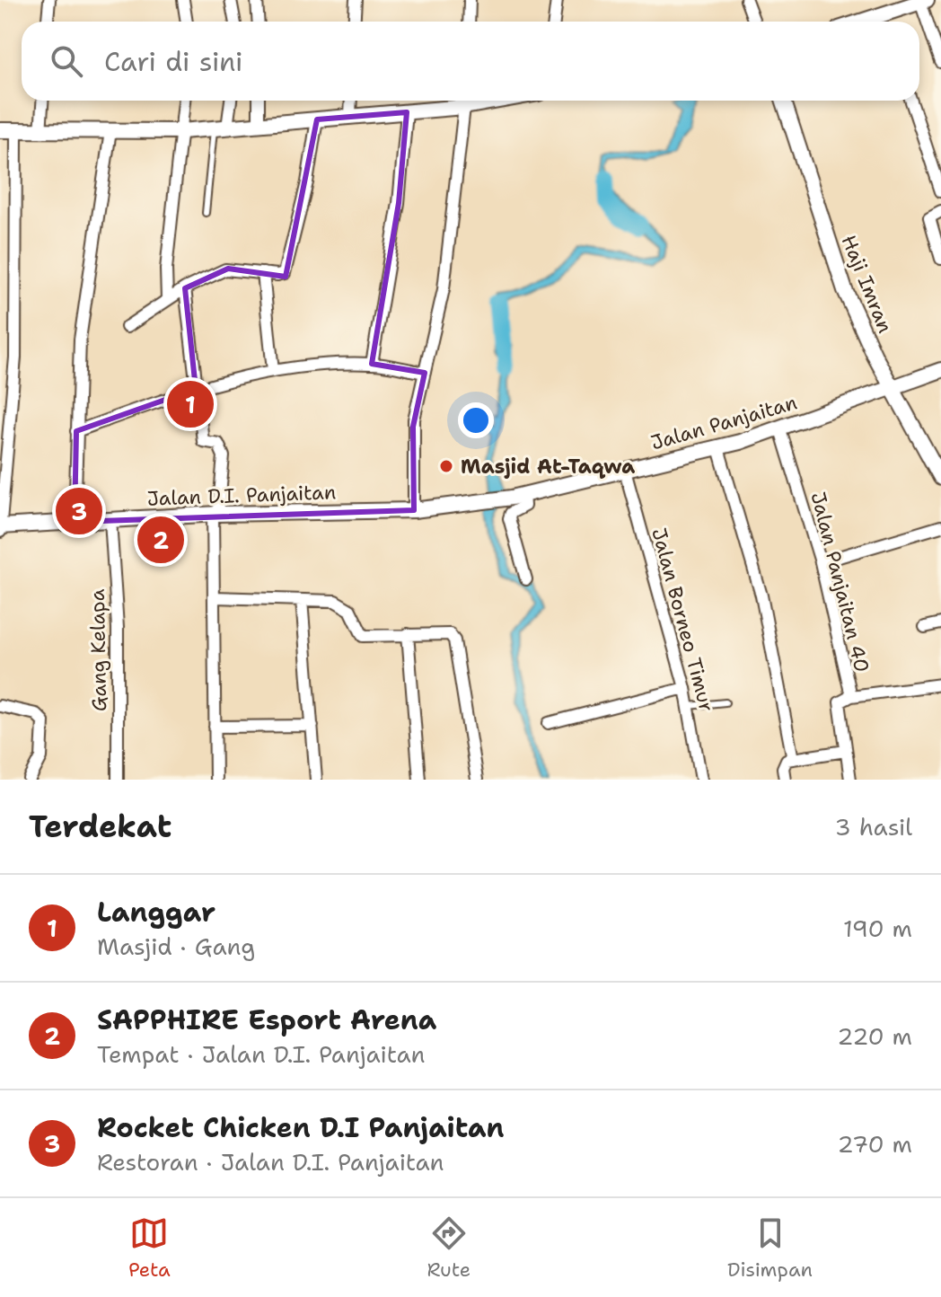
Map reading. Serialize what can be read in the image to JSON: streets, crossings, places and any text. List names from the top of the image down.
{
  "streets": {
    "street": [
      "Haji Imran",
      "Jalan Panjaitan",
      "Jalan D.I. Panjaitan",
      "Jalan Panjaitan 40",
      "Jalan Borneo Timur",
      "Gang Kelapa"
    ]
  },
  "crossings": [
    ["Haji Imran", "Jalan Panjaitan"],
    ["Jalan Panjaitan", "Jalan D.I. Panjaitan"],
    ["Jalan Panjaitan", "Jalan Panjaitan 40"],
    ["Jalan Panjaitan", "Jalan Borneo Timur"],
    ["Jalan D.I. Panjaitan", "Gang Kelapa"]
  ],
  "places": ["Masjid At-Taqwa"],
  "page": {
    "search": "Cari di sini",
    "pins": ["1", "3", "2"],
    "heading": ["Terdekat", "3 hasil"],
    "list": [
      {
        "mark": "1",
        "name": "Langgar",
        "note": "Masjid · Gang",
        "value": "190 m"
      },
      {
        "mark": "2",
        "name": "SAPPHIRE Esport Arena",
        "note": "Tempat · Jalan D.I. Panjaitan",
        "value": "220 m"
      },
      {
        "mark": "3",
        "name": "Rocket Chicken D.I Panjaitan",
        "note": "Restoran · Jalan D.I. Panjaitan",
        "value": "270 m"
      }
    ],
    "nav": ["Peta", "Rute", "Disimpan"]
  }
}
